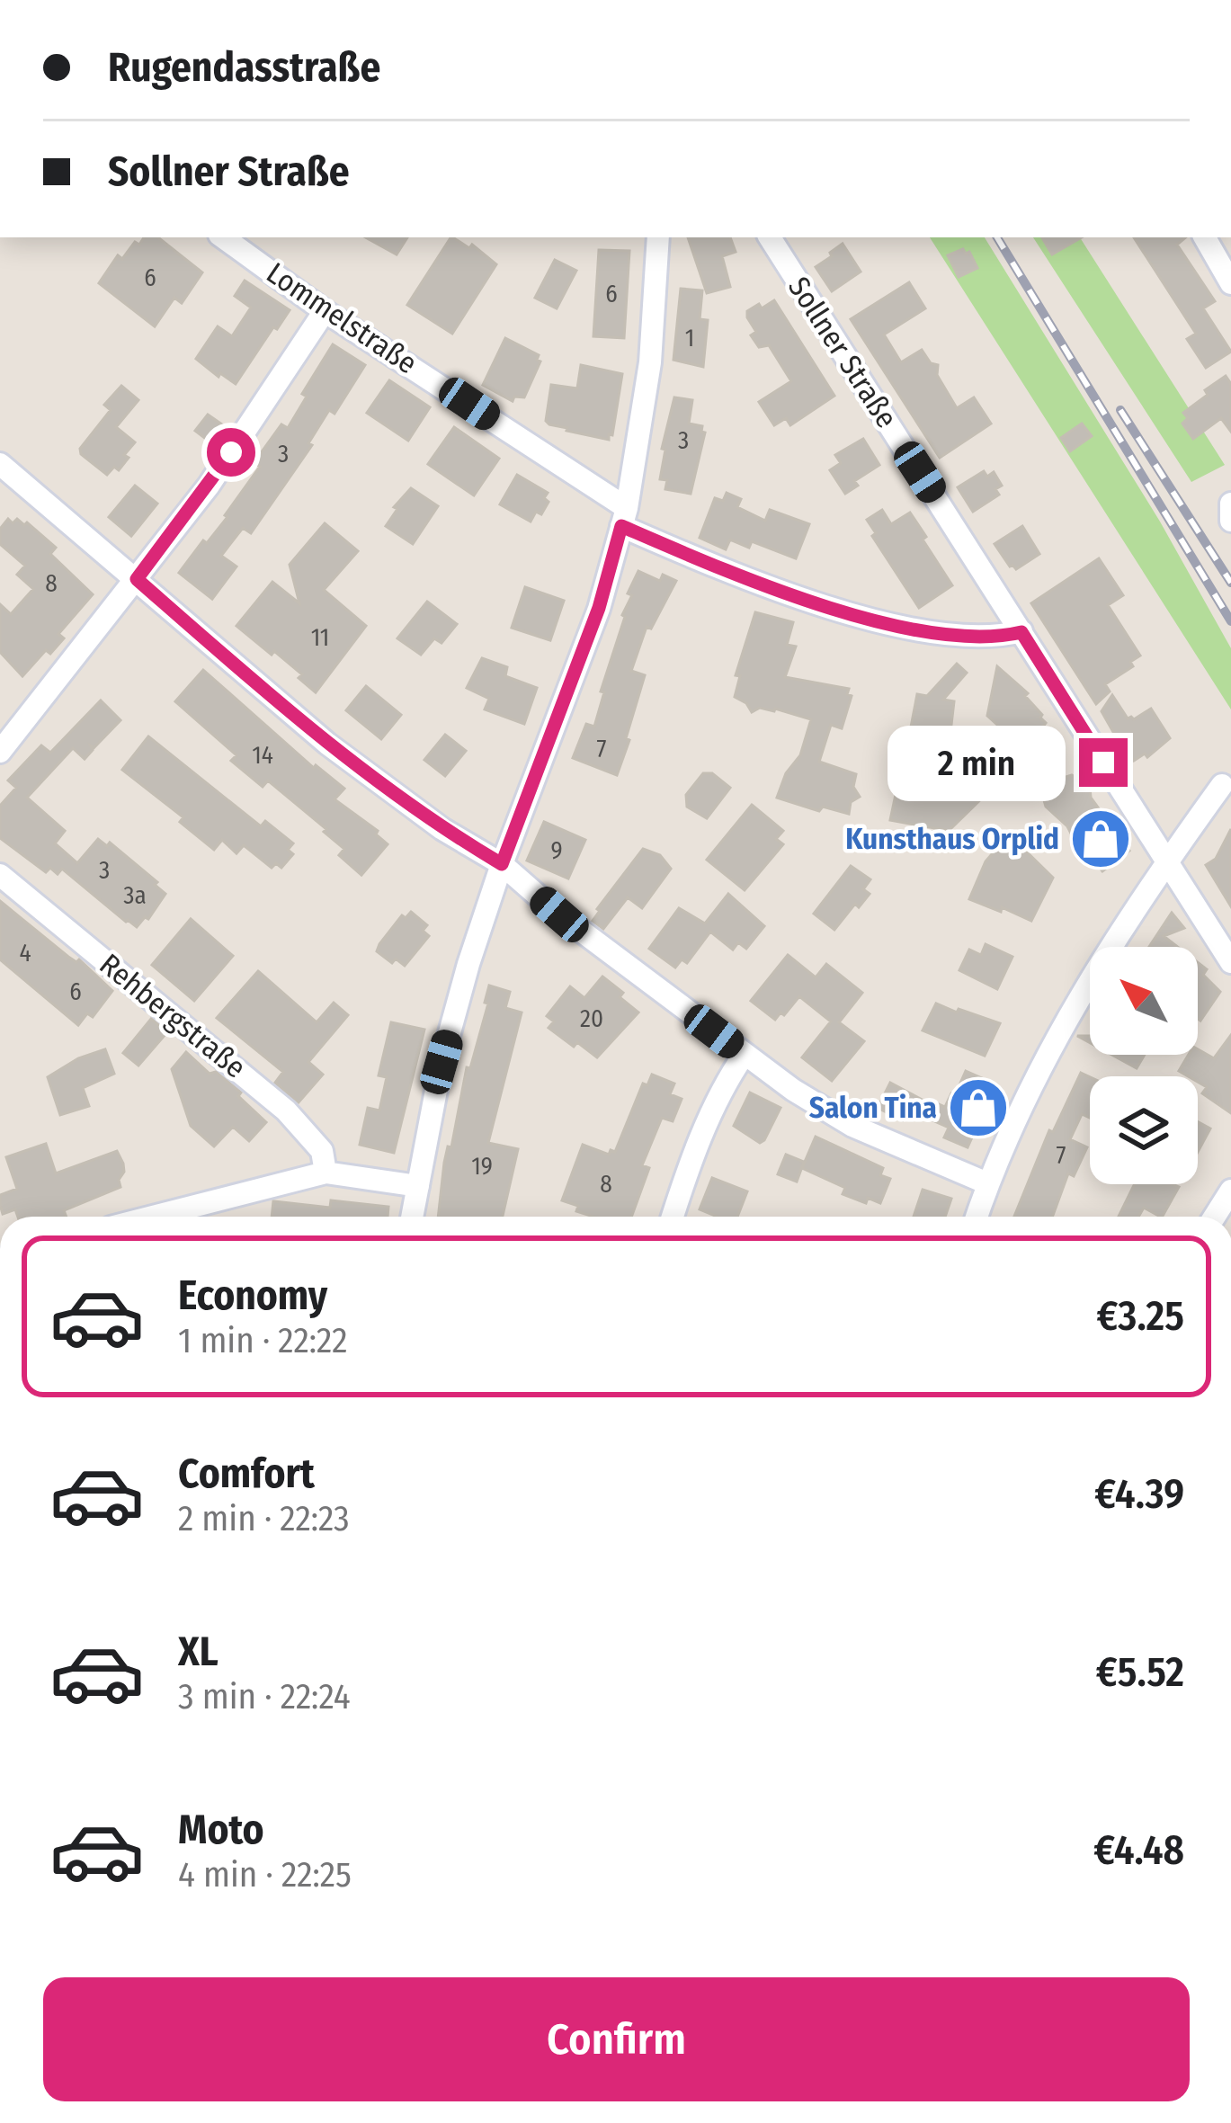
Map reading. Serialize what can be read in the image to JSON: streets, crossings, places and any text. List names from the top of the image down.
{
  "streets": {
    "street": ["Lommelstraße", "Sollner Straße", "Rehbergstraße"]
  },
  "crossings": [
    ["Lommelstraße", "Sollner Straße"]
  ],
  "places": {
    "shop": ["Kunsthaus Orplid", "Salon Tina"]
  },
  "house_numbers": [
    "6",
    "6",
    "1",
    "3",
    "3",
    "8",
    "11",
    "7",
    "14",
    "9",
    "3",
    "3a",
    "4",
    "6",
    "20",
    "7",
    "19",
    "8"
  ],
  "north": "top left",
  "page": {
    "banner": ["Rugendasstraße", "Sollner Straße"],
    "bubble": "2 min",
    "list": [
      {
        "name": "Economy",
        "note": "1 min · 22:22",
        "value": "€3.25"
      },
      {
        "name": "Comfort",
        "note": "2 min · 22:23",
        "value": "€4.39"
      },
      {
        "name": "XL",
        "note": "3 min · 22:24",
        "value": "€5.52"
      },
      {
        "name": "Moto",
        "note": "4 min · 22:25",
        "value": "€4.48"
      }
    ],
    "buttons": "Confirm"
  }
}
